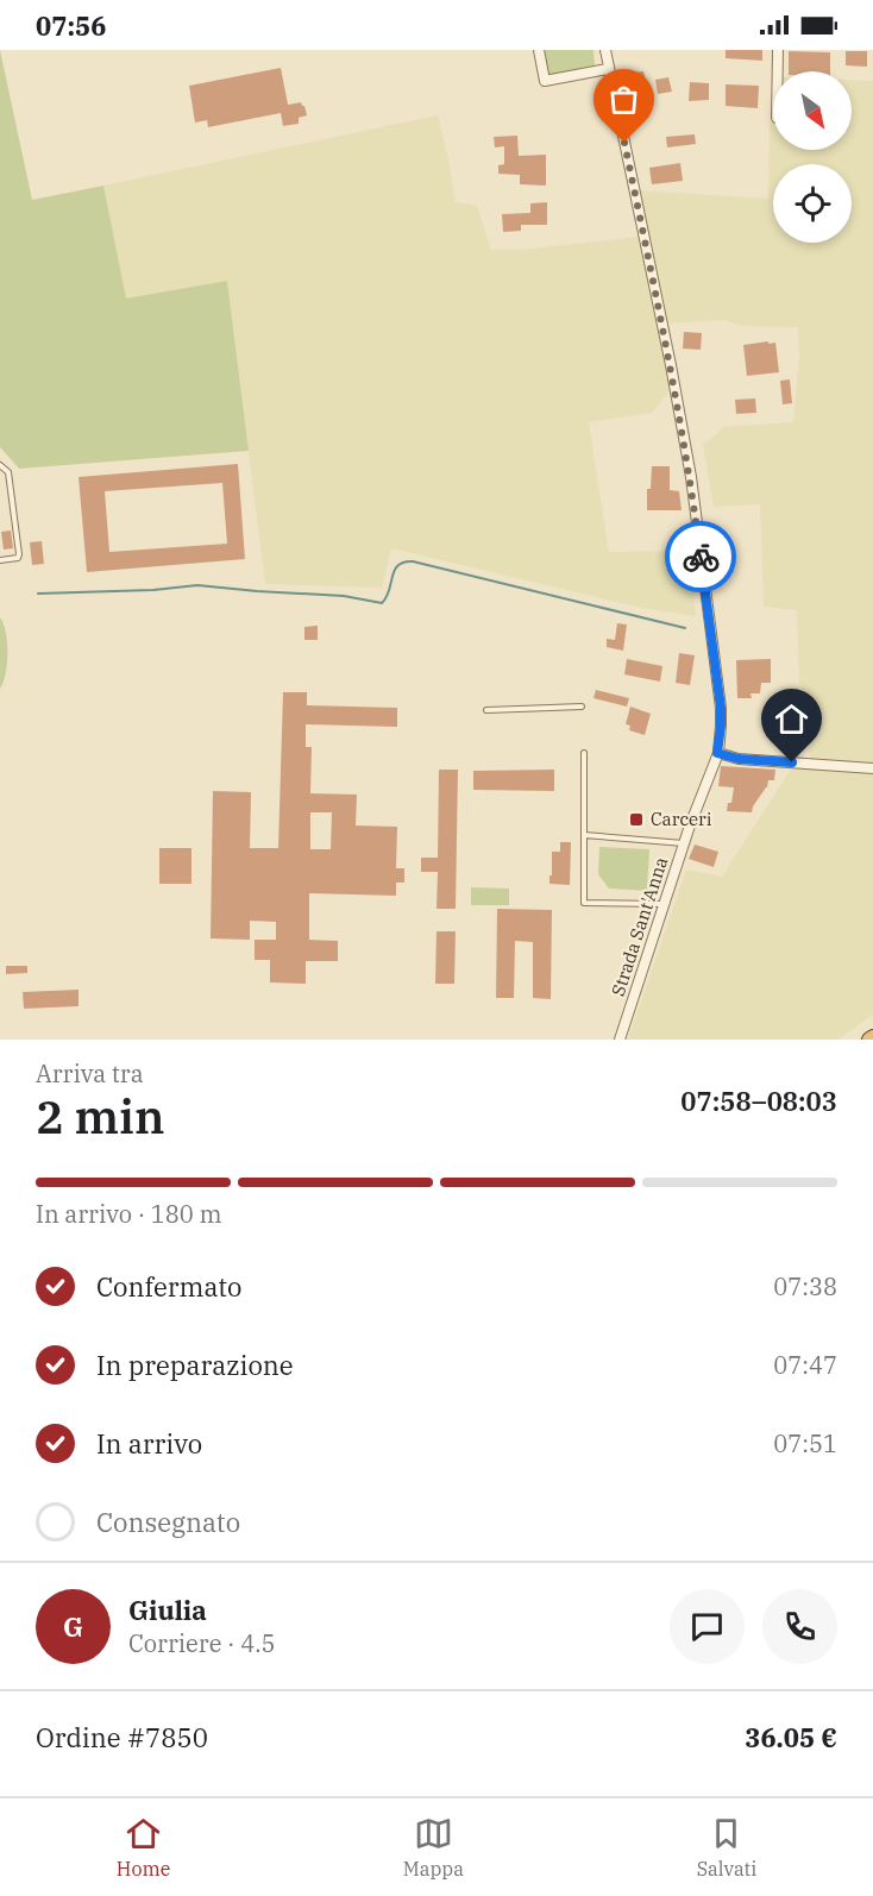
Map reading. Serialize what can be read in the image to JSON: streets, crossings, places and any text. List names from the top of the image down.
{
  "streets": {
    "street": ["Strada Sant'Anna"]
  },
  "places": {
    "transit": ["Carceri"]
  },
  "north": "bottom right",
  "page": {
    "status": "07:56",
    "heading": ["2 min", "Arriva tra", "07:58–08:03"],
    "panel": [
      "Giulia",
      "Corriere · 4.5",
      "Ordine #7850",
      "36.05 €"
    ],
    "bar": "In arrivo · 180 m",
    "list": [
      ["Confermato", "07:38"],
      ["In preparazione", "07:47"],
      ["In arrivo", "07:51"],
      "Consegnato"
    ],
    "round": "G",
    "tabs": ["Home", "Mappa", "Salvati"]
  }
}
